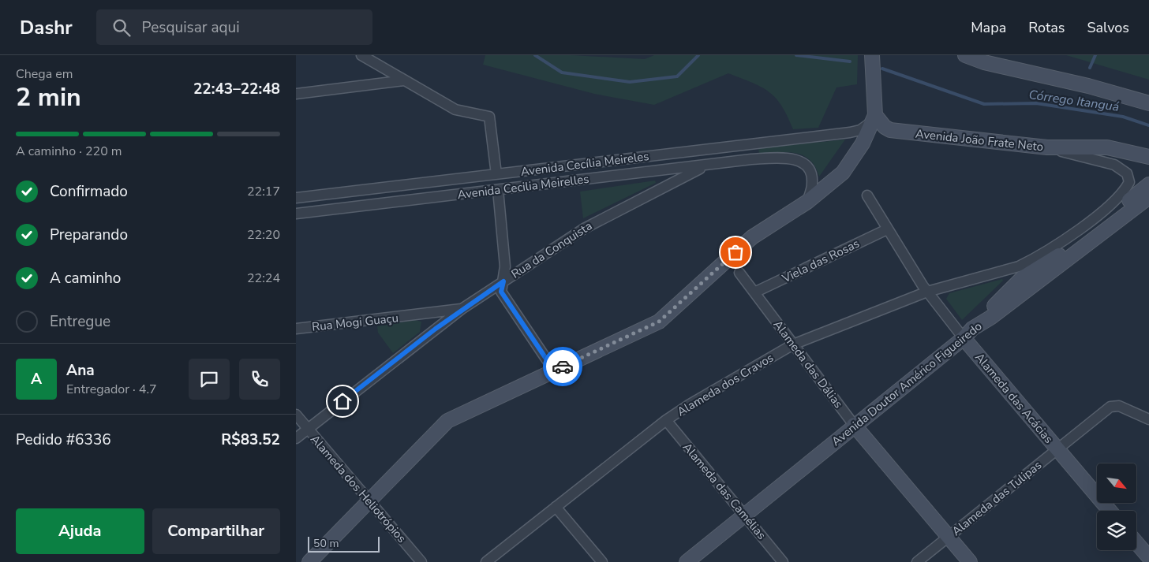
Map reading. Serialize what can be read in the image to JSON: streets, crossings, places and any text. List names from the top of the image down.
{
  "streets": {
    "main road": [
      "Avenida João Frate Neto",
      "Alameda das Dálias",
      "Avenida Doutor Américo Figueiredo",
      "Alameda das Acácias"
    ],
    "street": [
      "Avenida Cecília Meireles",
      "Avenida Cecilia Meirelles",
      "Rua da Conquista",
      "Viela das Rosas",
      "Rua Mogi Guaçu",
      "Alameda dos Cravos",
      "Alameda dos Heliotrópios",
      "Alameda das Camélias",
      "Alameda das Tulipas"
    ]
  },
  "crossings": [
    ["Avenida João Frate Neto", "Avenida Cecília Meireles"],
    ["Avenida João Frate Neto", "Alameda dos Cravos"],
    ["Avenida Cecilia Meirelles", "Rua da Conquista"],
    ["Rua da Conquista", "Rua Mogi Guaçu"],
    ["Rua da Conquista", "Alameda dos Heliotrópios"],
    ["Viela das Rosas", "Alameda das Dálias"],
    ["Viela das Rosas", "Alameda das Acácias"],
    ["Alameda das Dálias", "Avenida Doutor Américo Figueiredo"],
    ["Alameda das Dálias", "Alameda dos Cravos"],
    ["Alameda das Dálias", "Alameda das Tulipas"],
    ["Avenida Doutor Américo Figueiredo", "Alameda das Acácias"],
    ["Avenida Doutor Américo Figueiredo", "Alameda das Camélias"],
    ["Alameda dos Cravos", "Alameda das Acácias"],
    ["Alameda dos Cravos", "Alameda das Camélias"],
    ["Alameda das Acácias", "Alameda das Tulipas"]
  ],
  "water": ["Córrego Itanguá"],
  "scale_bar": "50 m",
  "north": "bottom right",
  "page": {
    "header": "Dashr",
    "search": "Pesquisar aqui",
    "nav": ["Mapa", "Rotas", "Salvos"],
    "heading": ["2 min", "Chega em", "22:43–22:48"],
    "panel": [
      "Ana",
      "Entregador · 4.7",
      "Pedido #6336",
      "R$83.52"
    ],
    "bar": "A caminho · 220 m",
    "list": [
      ["Confirmado", "22:17"],
      ["Preparando", "22:20"],
      ["A caminho", "22:24"],
      "Entregue"
    ],
    "round": "A",
    "buttons": ["Ajuda", "Compartilhar"],
    "scale": "50 m"
  }
}
